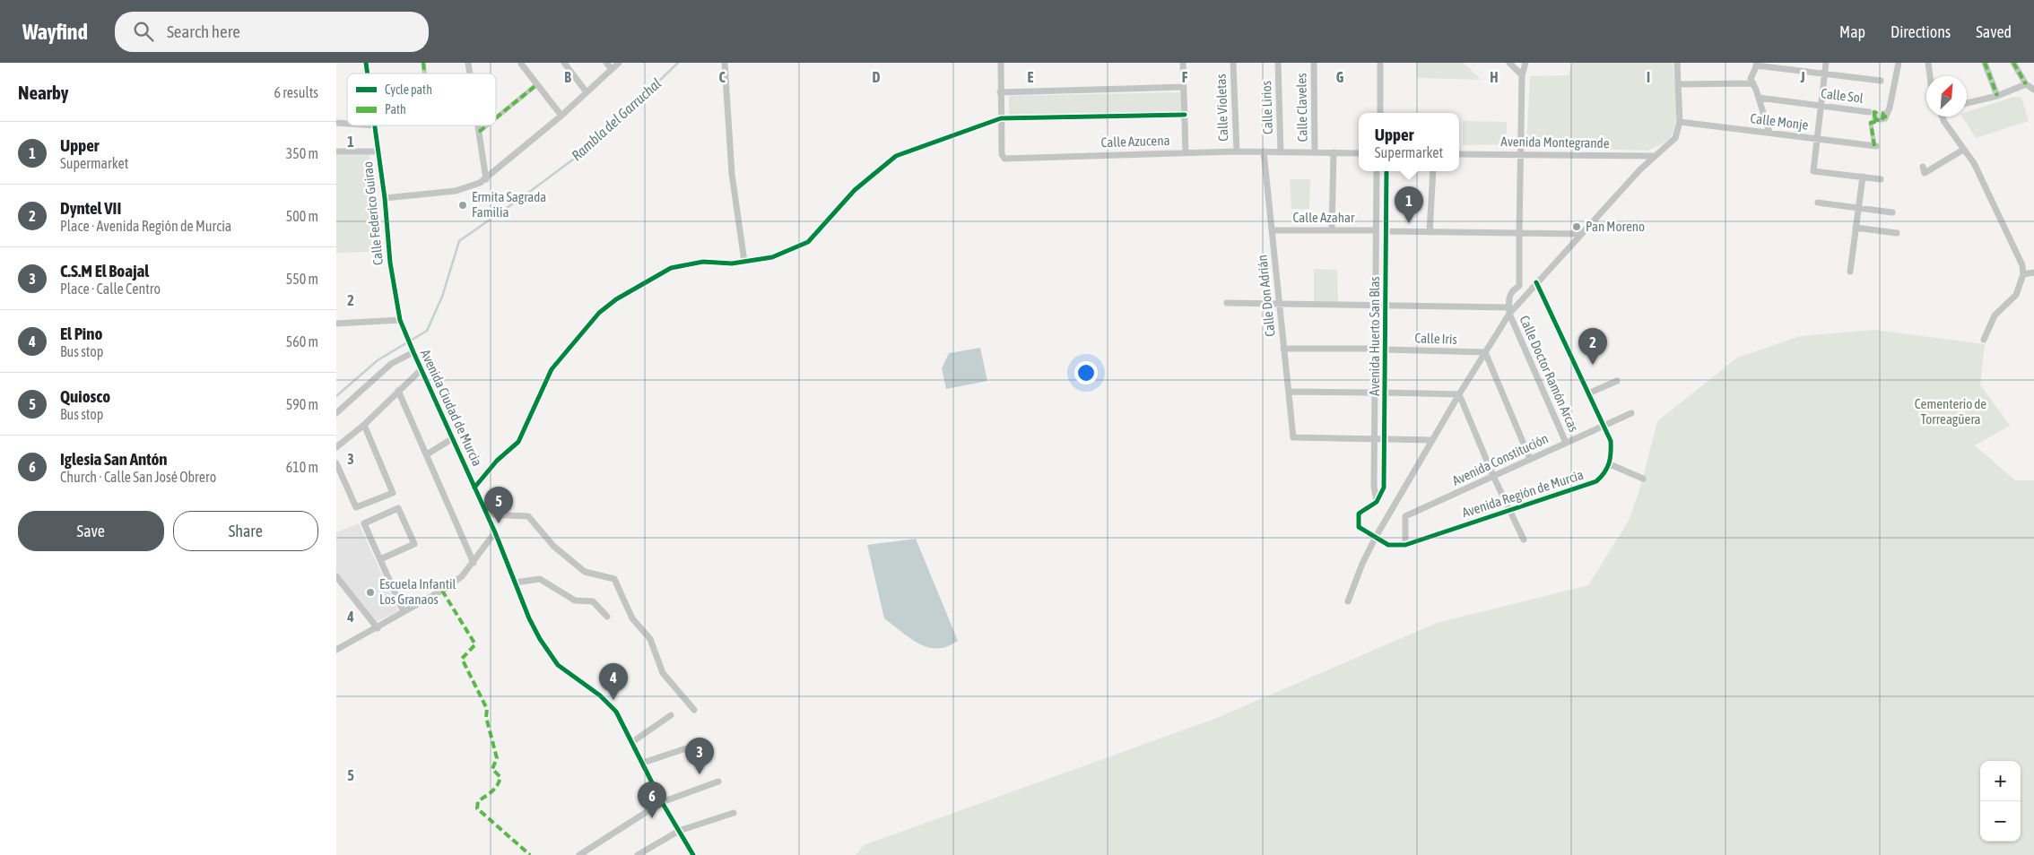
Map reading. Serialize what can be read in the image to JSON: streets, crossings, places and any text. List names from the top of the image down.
{
  "streets": {
    "street": [
      "Calle Sol",
      "Calle Violetas",
      "Calle Lirios",
      "Calle Claveles",
      "Calle Monje",
      "Calle Azucena",
      "Avenida Montegrande",
      "Calle Federico Guirao",
      "Calle Azahar",
      "Calle Don Adrián",
      "Avenida Huerto San Blas",
      "Calle Iris",
      "Calle Doctor Ramón Arcas",
      "Avenida Ciudad de Murcia",
      "Avenida Constitución",
      "Avenida Región de Murcia"
    ]
  },
  "crossings": [
    ["Calle Violetas", "Calle Azucena"],
    ["Calle Azucena", "Calle Don Adrián"],
    ["Calle Federico Guirao", "Avenida Ciudad de Murcia"],
    ["Calle Azahar", "Calle Don Adrián"],
    ["Calle Azahar", "Avenida Huerto San Blas"],
    ["Calle Don Adrián", "Avenida Huerto San Blas"],
    ["Avenida Huerto San Blas", "Calle Iris"],
    ["Avenida Huerto San Blas", "Avenida Región de Murcia"],
    ["Calle Doctor Ramón Arcas", "Avenida Constitución"],
    ["Avenida Constitución", "Avenida Región de Murcia"]
  ],
  "water": ["Rambla del Garruchal"],
  "parks": ["Cementerio de Torreagüera"],
  "places": ["Ermita Sagrada Familia", "Pan Moreno", "Escuela Infantil Los Granaos"],
  "legend": ["Cycle path", "Path"],
  "north": "top right",
  "page": {
    "header": "Wayfind",
    "search": "Search here",
    "nav": ["Map", "Directions", "Saved"],
    "heading": ["Nearby", "6 results"],
    "popup": ["Upper", "Supermarket"],
    "list": [
      {
        "mark": "1",
        "name": "Upper",
        "note": "Supermarket",
        "value": "350 m"
      },
      {
        "mark": "2",
        "name": "Dyntel VII",
        "note": "Place · Avenida Región de Murcia",
        "value": "500 m"
      },
      {
        "mark": "3",
        "name": "C.S.M El Boajal",
        "note": "Place · Calle Centro",
        "value": "550 m"
      },
      {
        "mark": "4",
        "name": "El Pino",
        "note": "Bus stop",
        "value": "560 m"
      },
      {
        "mark": "5",
        "name": "Quiosco",
        "note": "Bus stop",
        "value": "590 m"
      },
      {
        "mark": "6",
        "name": "Iglesia San Antón",
        "note": "Church · Calle San José Obrero",
        "value": "610 m"
      }
    ],
    "pins": [
      "1",
      "2",
      "5",
      "4",
      "3",
      "6"
    ],
    "buttons": ["Save", "Share"],
    "map_buttons": ["+", "−"]
  },
  "grid": {
    "columns": [
      "B",
      "C",
      "D",
      "E",
      "F",
      "G",
      "H",
      "I",
      "J"
    ],
    "rows": [
      "1",
      "2",
      "3",
      "4",
      "5"
    ]
  }
}
